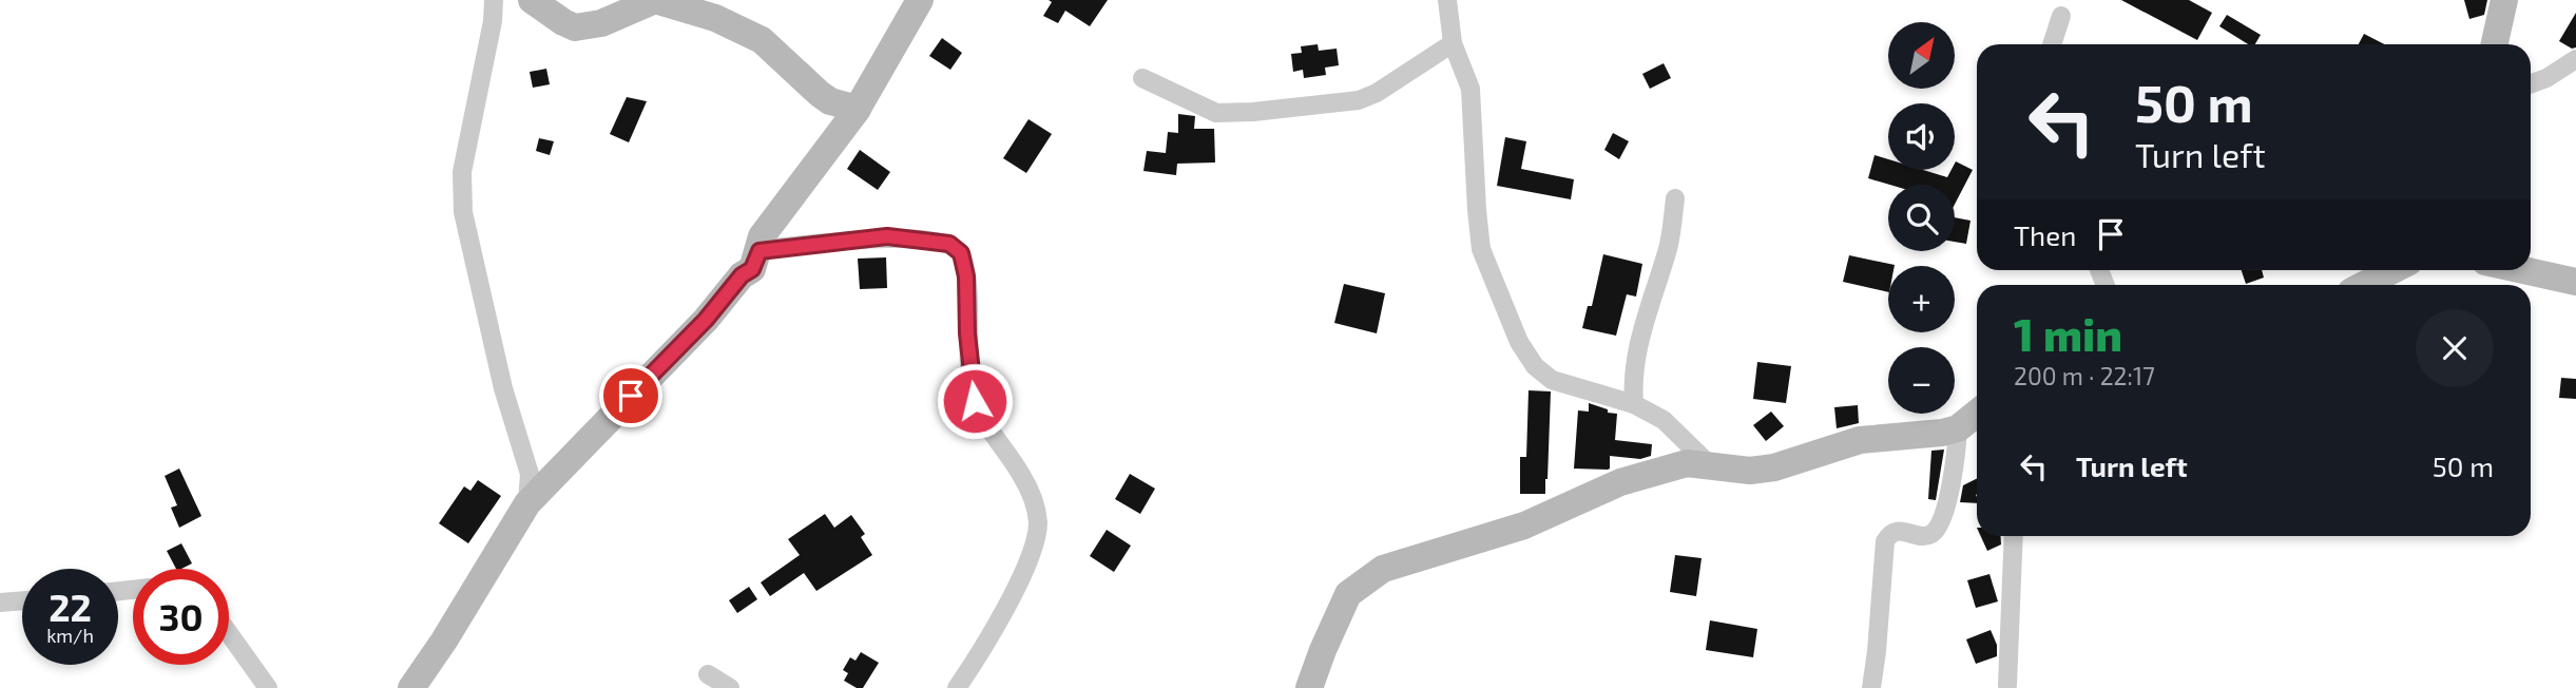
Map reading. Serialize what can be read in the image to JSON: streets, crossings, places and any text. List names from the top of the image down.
{
  "north": "top right",
  "page": {
    "map_buttons": ["+", "−"],
    "turn": ["50 m", "Turn left"],
    "then": "Then",
    "heading": ["1 min", "200 m · 22:17"],
    "list": [
      {
        "name": "Turn left",
        "value": "50 m"
      }
    ],
    "speed": "22 km/h",
    "limit": "30"
  }
}
